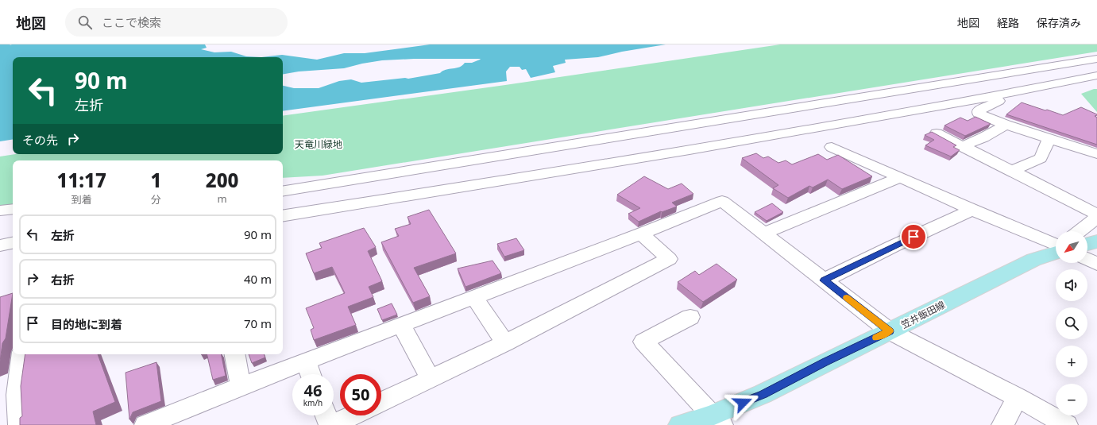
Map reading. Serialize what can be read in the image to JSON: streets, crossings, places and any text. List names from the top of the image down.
{
  "streets": {
    "main road": ["笠井飯田線"]
  },
  "parks": ["天竜川緑地"],
  "north": "bottom left",
  "page": {
    "header": "地図",
    "search": "ここで検索",
    "nav": ["地図", "経路", "保存済み"],
    "turn": ["90 m", "左折"],
    "then": "その先",
    "eta": [
      "11:17",
      "到着",
      "1",
      "分",
      "200",
      "m"
    ],
    "list": [
      {
        "name": "左折",
        "value": "90 m"
      },
      {
        "name": "右折",
        "value": "40 m"
      },
      {
        "name": "目的地に到着",
        "value": "70 m"
      }
    ],
    "map_buttons": ["+", "−"],
    "speed": "46 km/h",
    "limit": "50"
  }
}
